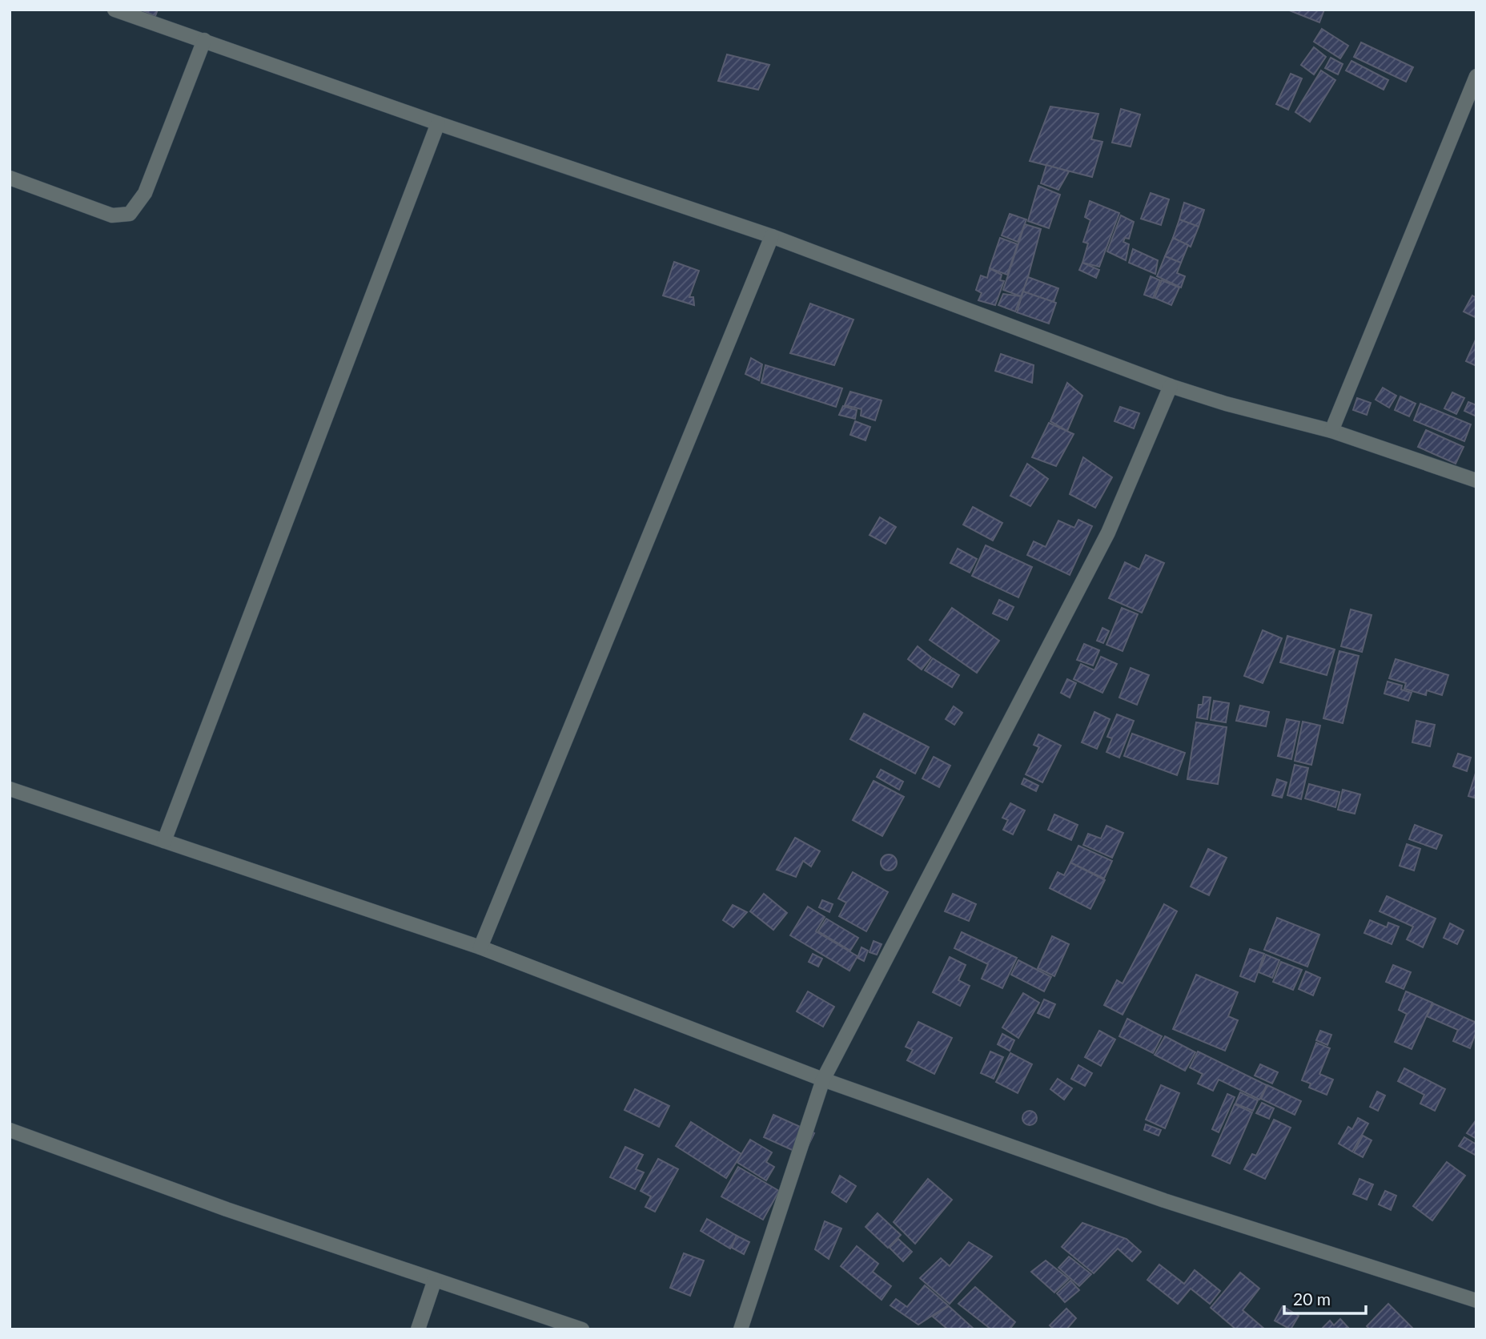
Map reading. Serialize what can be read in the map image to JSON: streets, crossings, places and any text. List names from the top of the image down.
{
  "scale_bar": "20 m"
}
